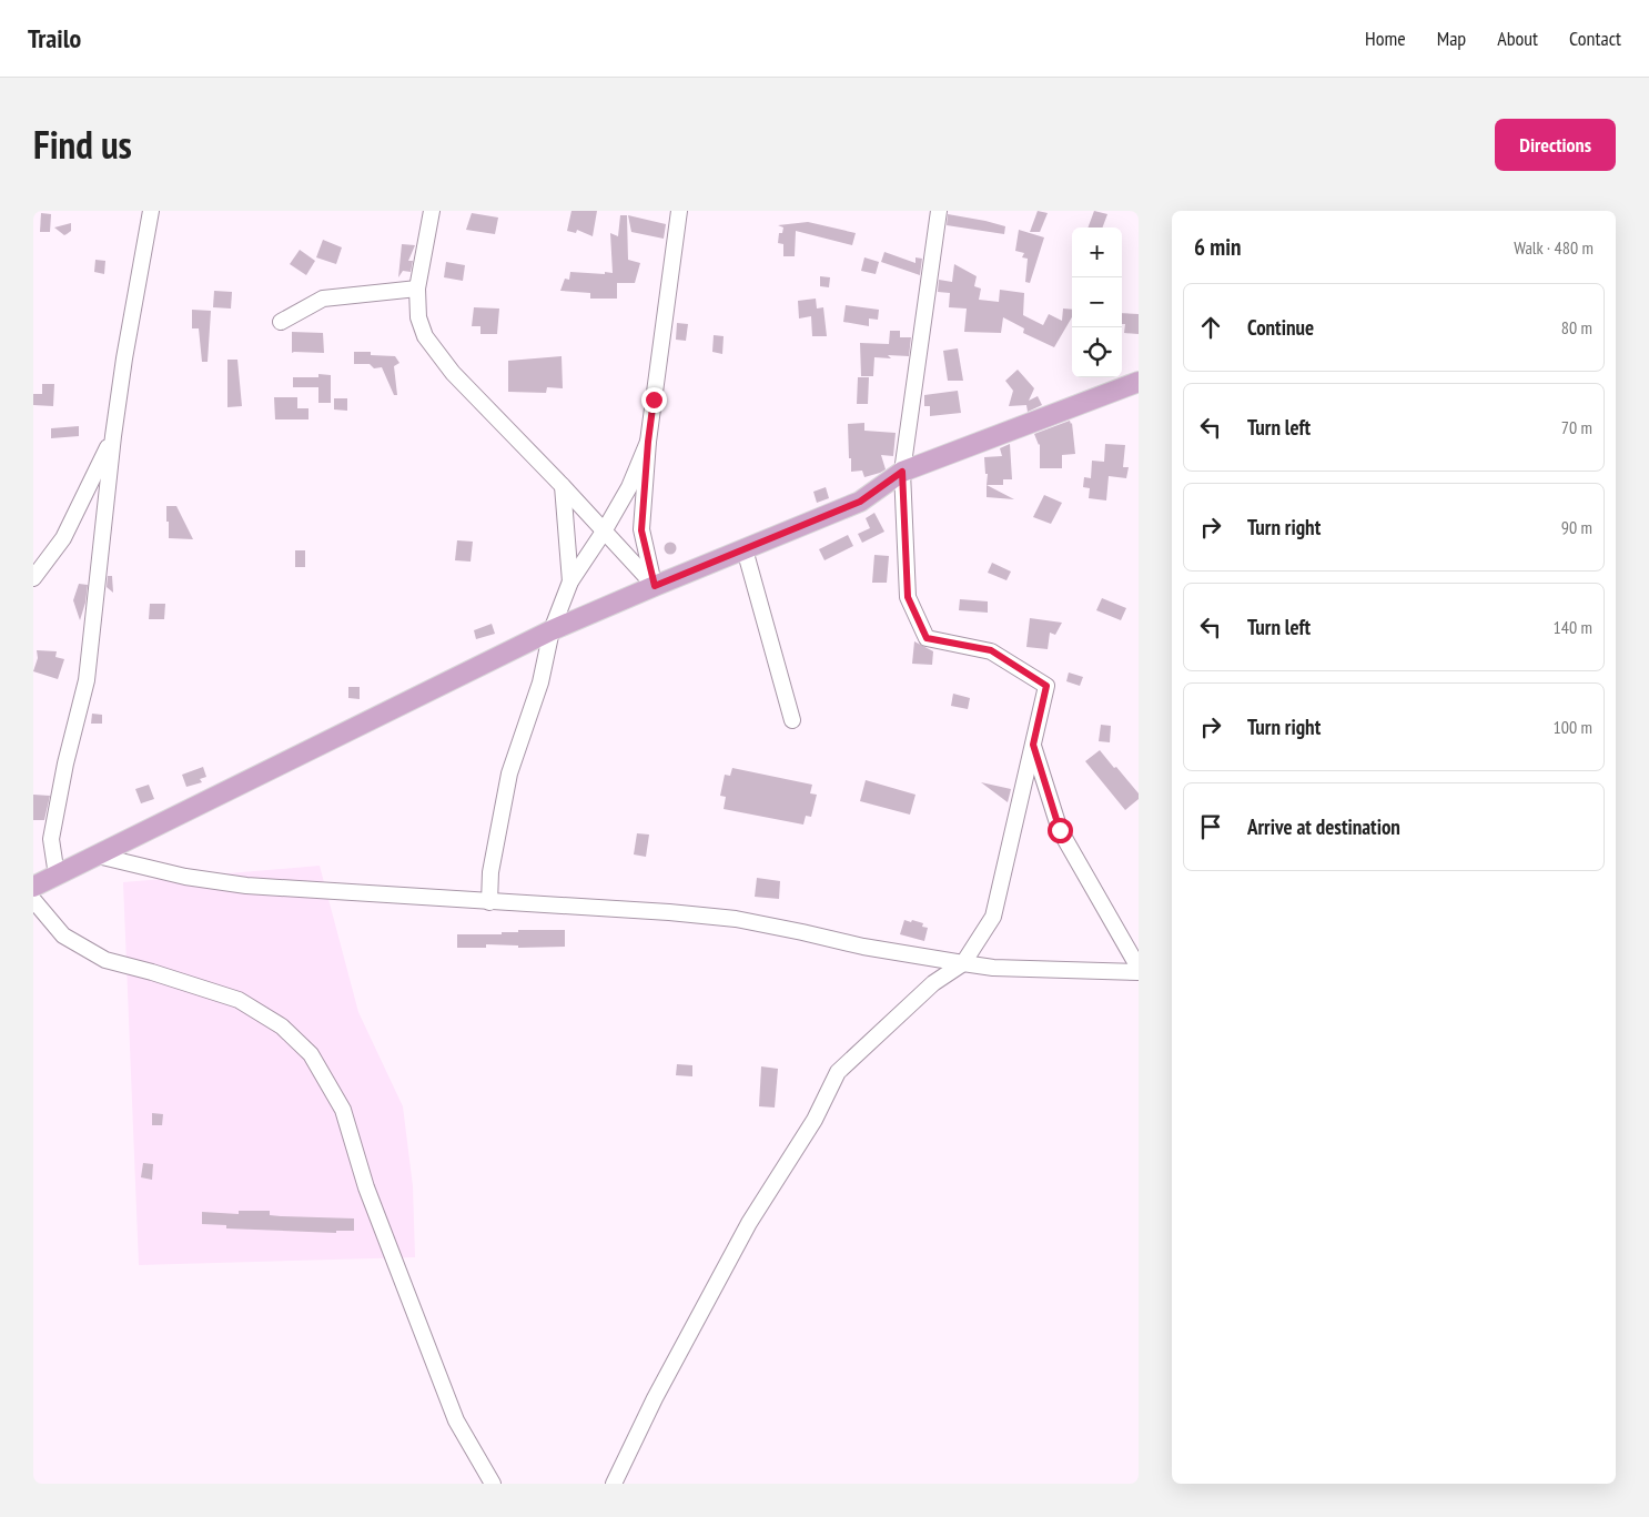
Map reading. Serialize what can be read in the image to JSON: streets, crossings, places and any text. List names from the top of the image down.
{
  "page": {
    "header": "Trailo",
    "nav": [
      "Home",
      "Map",
      "About",
      "Contact"
    ],
    "title": "Find us",
    "buttons": "Directions",
    "heading": ["6 min", "Walk · 480 m"],
    "map_buttons": ["+", "−"],
    "list": [
      ["Continue", "80 m"],
      ["Turn left", "70 m"],
      ["Turn right", "90 m"],
      ["Turn left", "140 m"],
      ["Turn right", "100 m"],
      "Arrive at destination"
    ]
  }
}
